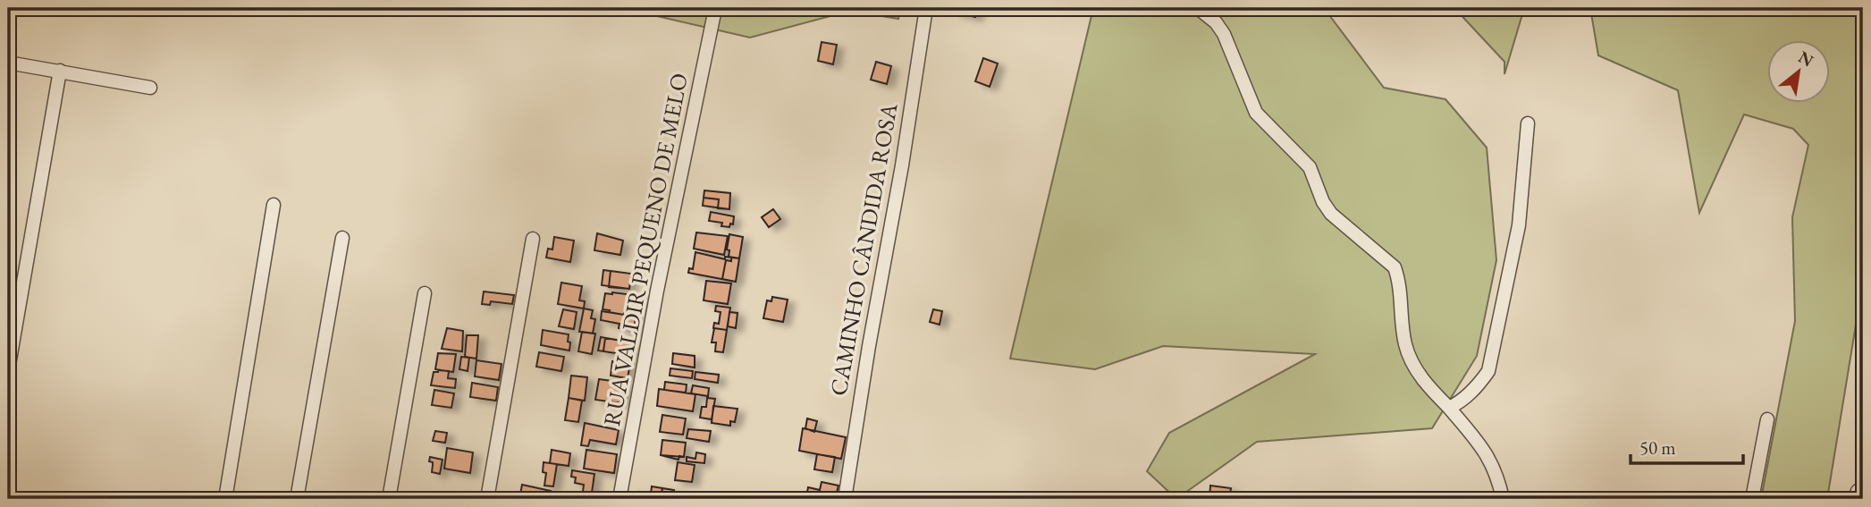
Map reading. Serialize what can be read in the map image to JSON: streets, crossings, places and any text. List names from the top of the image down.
{
  "streets": {
    "street": ["RUA VALDIR PEQUENO DE MELO", "CAMINHO CÂNDIDA ROSA"]
  },
  "scale_bar": "50 m",
  "north": "top right"
}
